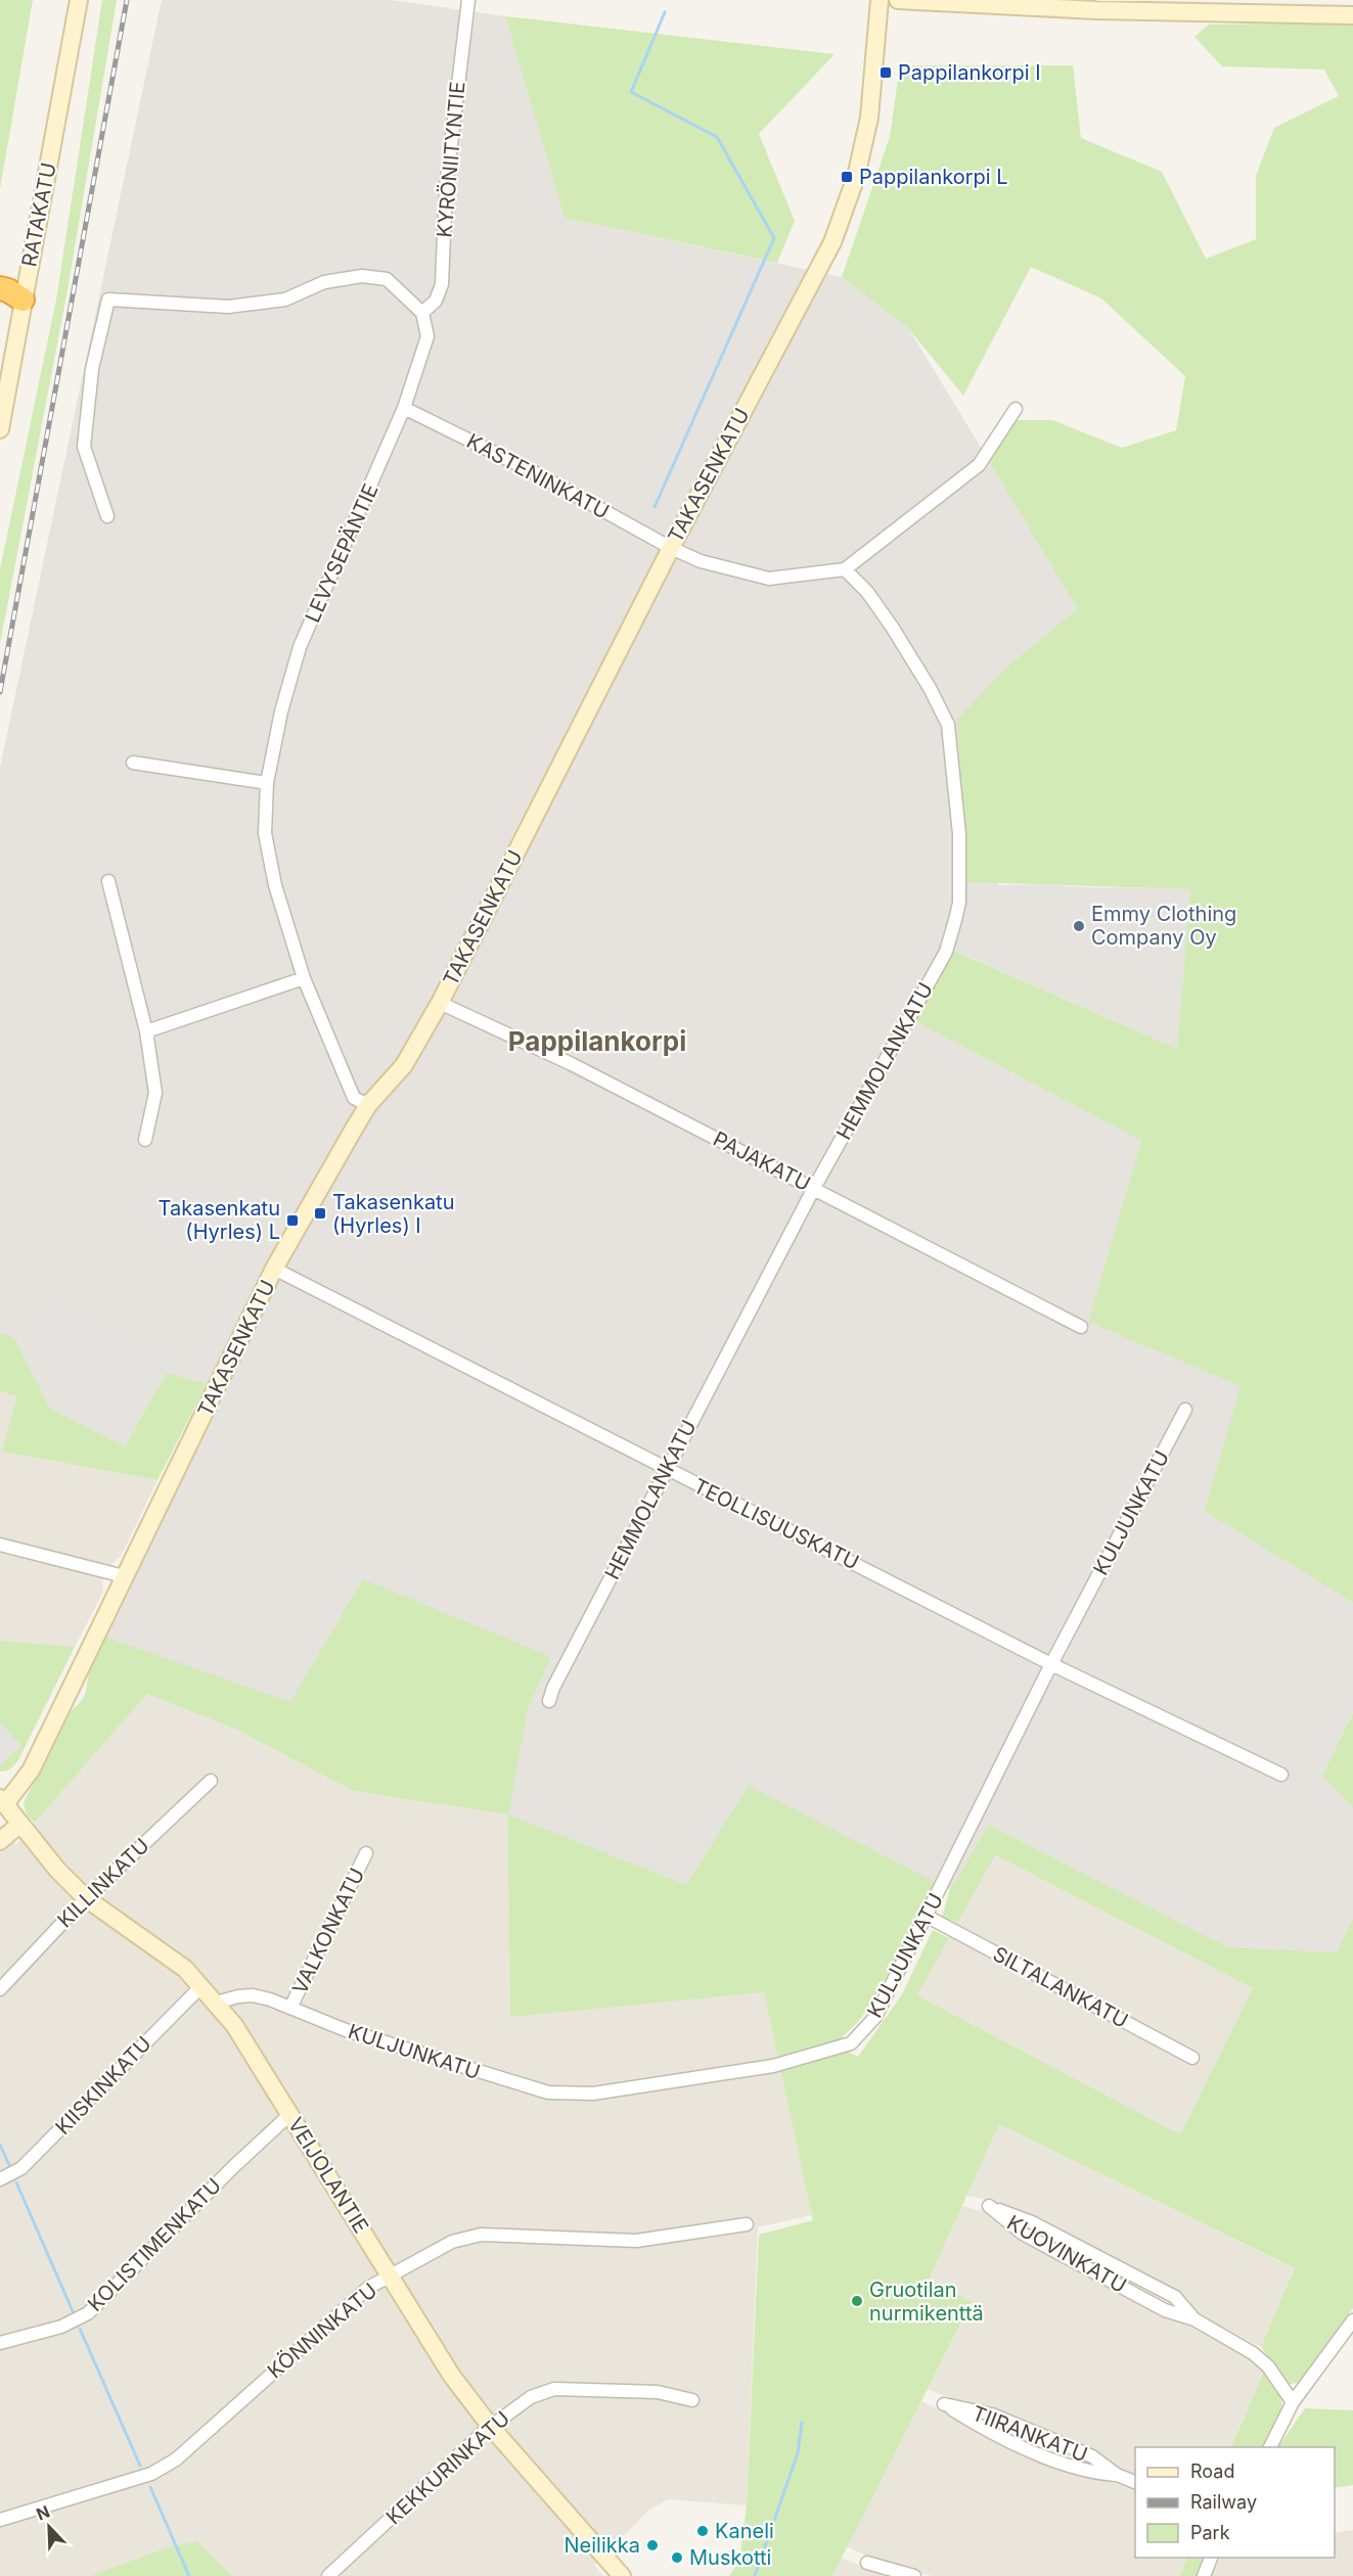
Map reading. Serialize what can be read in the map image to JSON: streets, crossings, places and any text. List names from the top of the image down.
{
  "streets": {
    "street": [
      "KYRÖNIITYNTIE",
      "RATAKATU",
      "TAKASENKATU",
      "KASTENINKATU",
      "LEVYSEPÄNTIE",
      "HEMMOLANKATU",
      "PAJAKATU",
      "KULJUNKATU",
      "TEOLLISUUSKATU",
      "KILLINKATU",
      "VALKONKATU",
      "SILTALANKATU",
      "KIISKINKATU",
      "VEIJOLANTIE",
      "KOLISTIMENKATU",
      "KUOVINKATU",
      "KÖNNINKATU",
      "TIIRANKATU",
      "KEKKURINKATU"
    ]
  },
  "crossings": [
    ["KYRÖNIITYNTIE", "LEVYSEPÄNTIE"],
    ["TAKASENKATU", "KASTENINKATU"],
    ["TAKASENKATU", "LEVYSEPÄNTIE"],
    ["TAKASENKATU", "PAJAKATU"],
    ["TAKASENKATU", "TEOLLISUUSKATU"],
    ["TAKASENKATU", "VEIJOLANTIE"],
    ["KASTENINKATU", "LEVYSEPÄNTIE"],
    ["HEMMOLANKATU", "PAJAKATU"],
    ["HEMMOLANKATU", "TEOLLISUUSKATU"],
    ["KULJUNKATU", "TEOLLISUUSKATU"],
    ["KULJUNKATU", "VALKONKATU"],
    ["KULJUNKATU", "SILTALANKATU"],
    ["KULJUNKATU", "VEIJOLANTIE"],
    ["KILLINKATU", "VEIJOLANTIE"],
    ["KIISKINKATU", "VEIJOLANTIE"],
    ["VEIJOLANTIE", "KOLISTIMENKATU"],
    ["VEIJOLANTIE", "KÖNNINKATU"],
    ["VEIJOLANTIE", "KEKKURINKATU"]
  ],
  "districts": ["Pappilankorpi"],
  "places": {
    "transit": [
      "Pappilankorpi I",
      "Pappilankorpi L",
      "Takasenkatu (Hyrles) I",
      "Takasenkatu (Hyrles) L"
    ],
    "other": [
      "Emmy Clothing Company Oy",
      "Gruotilan nurmikenttä",
      "Kaneli",
      "Neilikka",
      "Muskotti"
    ]
  },
  "legend": ["Road", "Railway", "Park"],
  "north": "top left"
}
